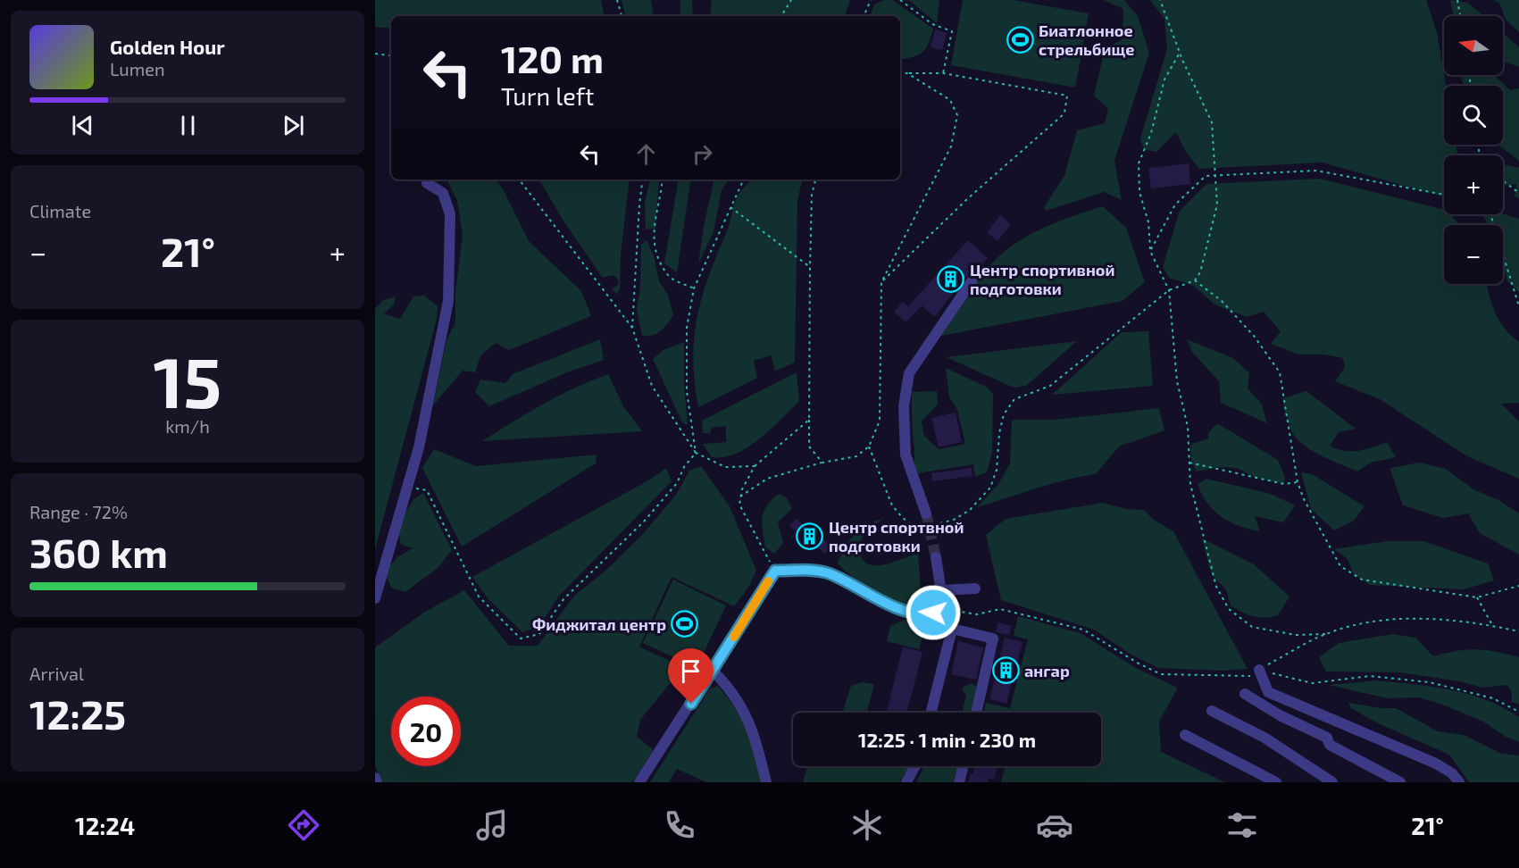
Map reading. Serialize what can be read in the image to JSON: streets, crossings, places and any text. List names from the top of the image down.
{
  "places": {
    "sports": ["Биатлонное стрельбище", "Фиджитал центр"],
    "building": ["Центр спортивной подготовки", "Центр спортвной подготовки", "ангар"]
  },
  "north": "left",
  "page": {
    "map_buttons": ["+", "−"],
    "turn": ["120 m", "Turn left"],
    "song": ["Golden Hour", "Lumen"],
    "tile": [
      "Climate",
      ["15", "km/h"],
      ["Range · 72%", "360 km"],
      ["Arrival", "12:25"]
    ],
    "heat": ["−", "21°", "+"],
    "limit": "20",
    "trip": "12:25 · 1 min · 230 m",
    "tabs": ["12:24", "21°"]
  }
}
